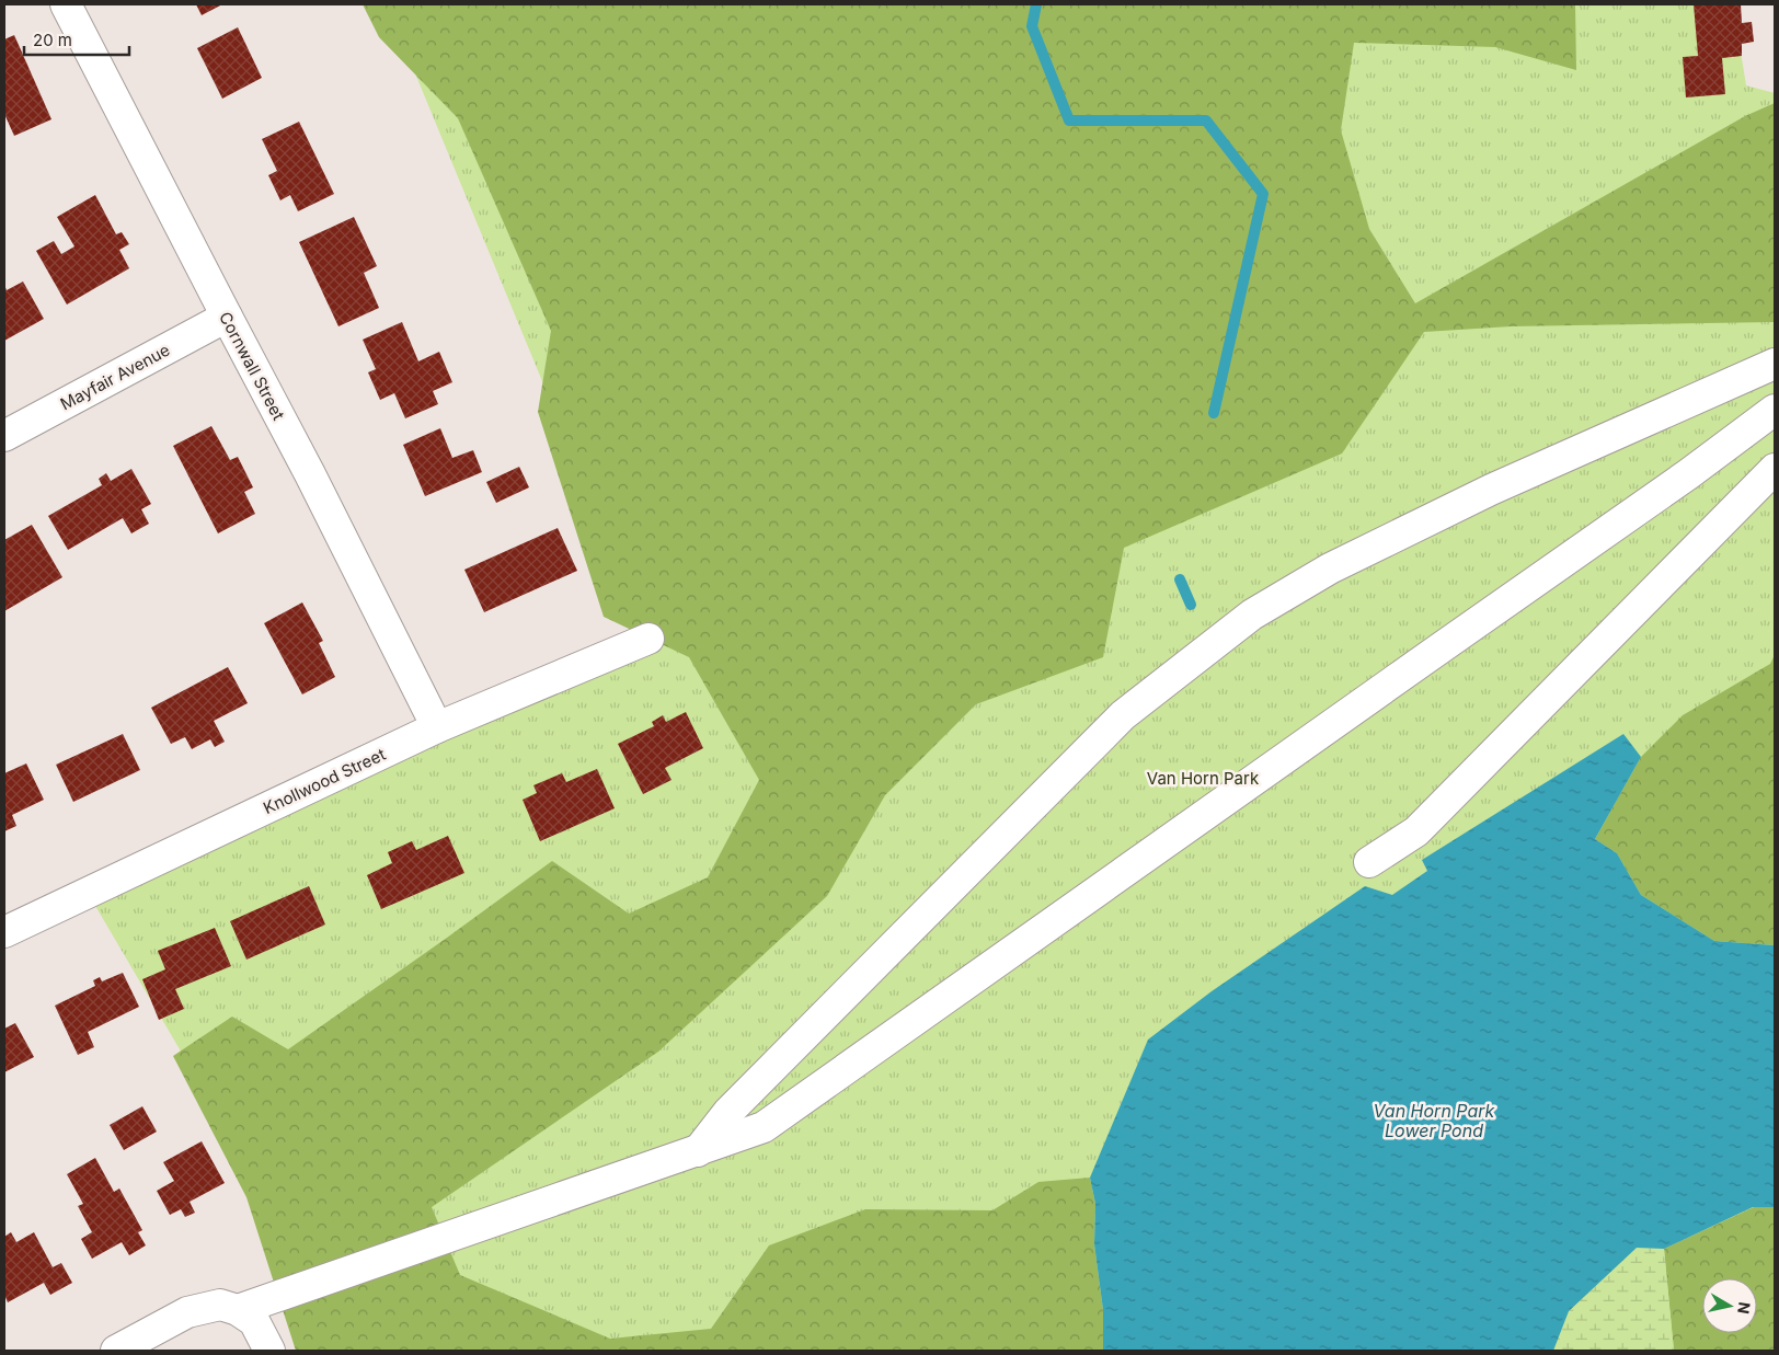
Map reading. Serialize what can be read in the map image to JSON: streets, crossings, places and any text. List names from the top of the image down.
{
  "streets": {
    "street": ["Cornwall Street", "Mayfair Avenue", "Knollwood Street"]
  },
  "crossings": [
    ["Cornwall Street", "Mayfair Avenue"],
    ["Cornwall Street", "Knollwood Street"]
  ],
  "water": ["Van Horn Park Lower Pond"],
  "parks": ["Van Horn Park"],
  "scale_bar": "20 m",
  "north": "right"
}
